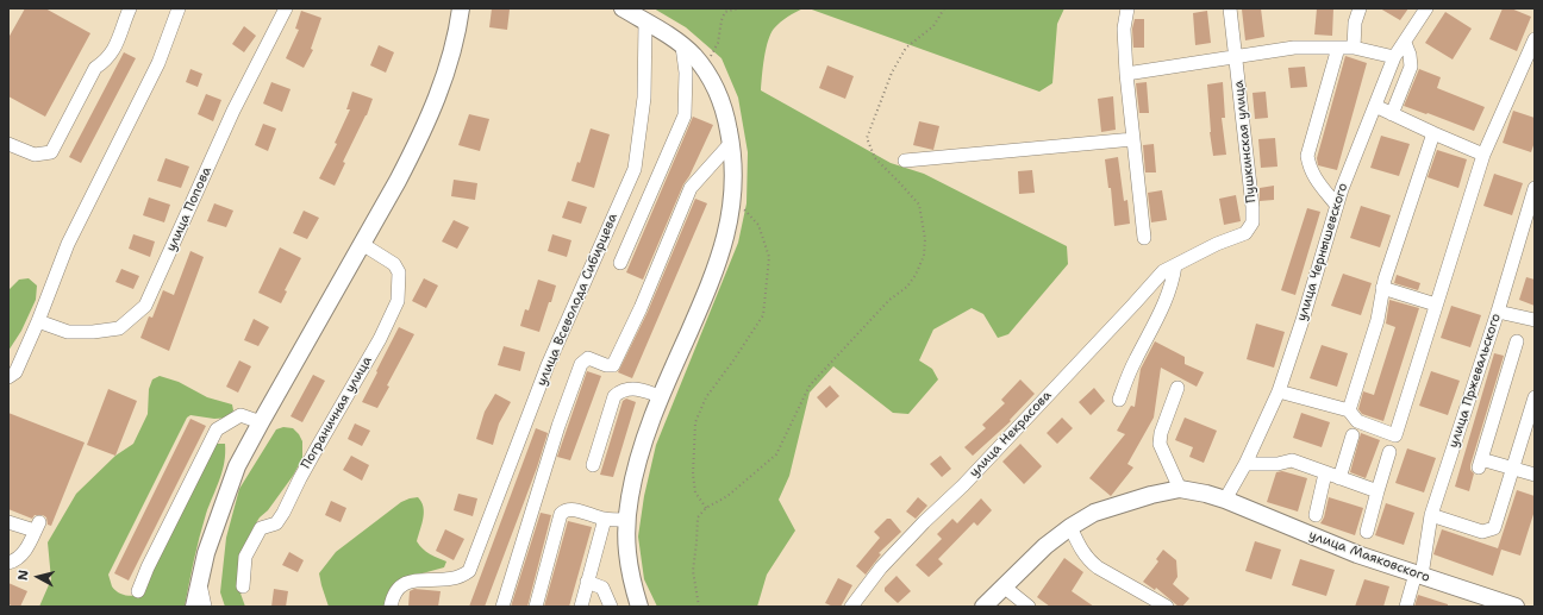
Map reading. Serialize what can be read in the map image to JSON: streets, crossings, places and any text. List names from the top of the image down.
{
  "streets": {
    "main road": ["улица Маяковского"],
    "street": [
      "Пушкинская улица",
      "улица Попова",
      "улица Чернышевского",
      "улица Всеволода Сибирцева",
      "улица Пржевальского",
      "Пограничная улица",
      "улица Некрасова"
    ]
  },
  "crossings": [
    ["Пушкинская улица", "улица Некрасова"],
    ["улица Чернышевского", "улица Маяковского"],
    ["улица Пржевальского", "улица Маяковского"]
  ],
  "north": "left"
}
